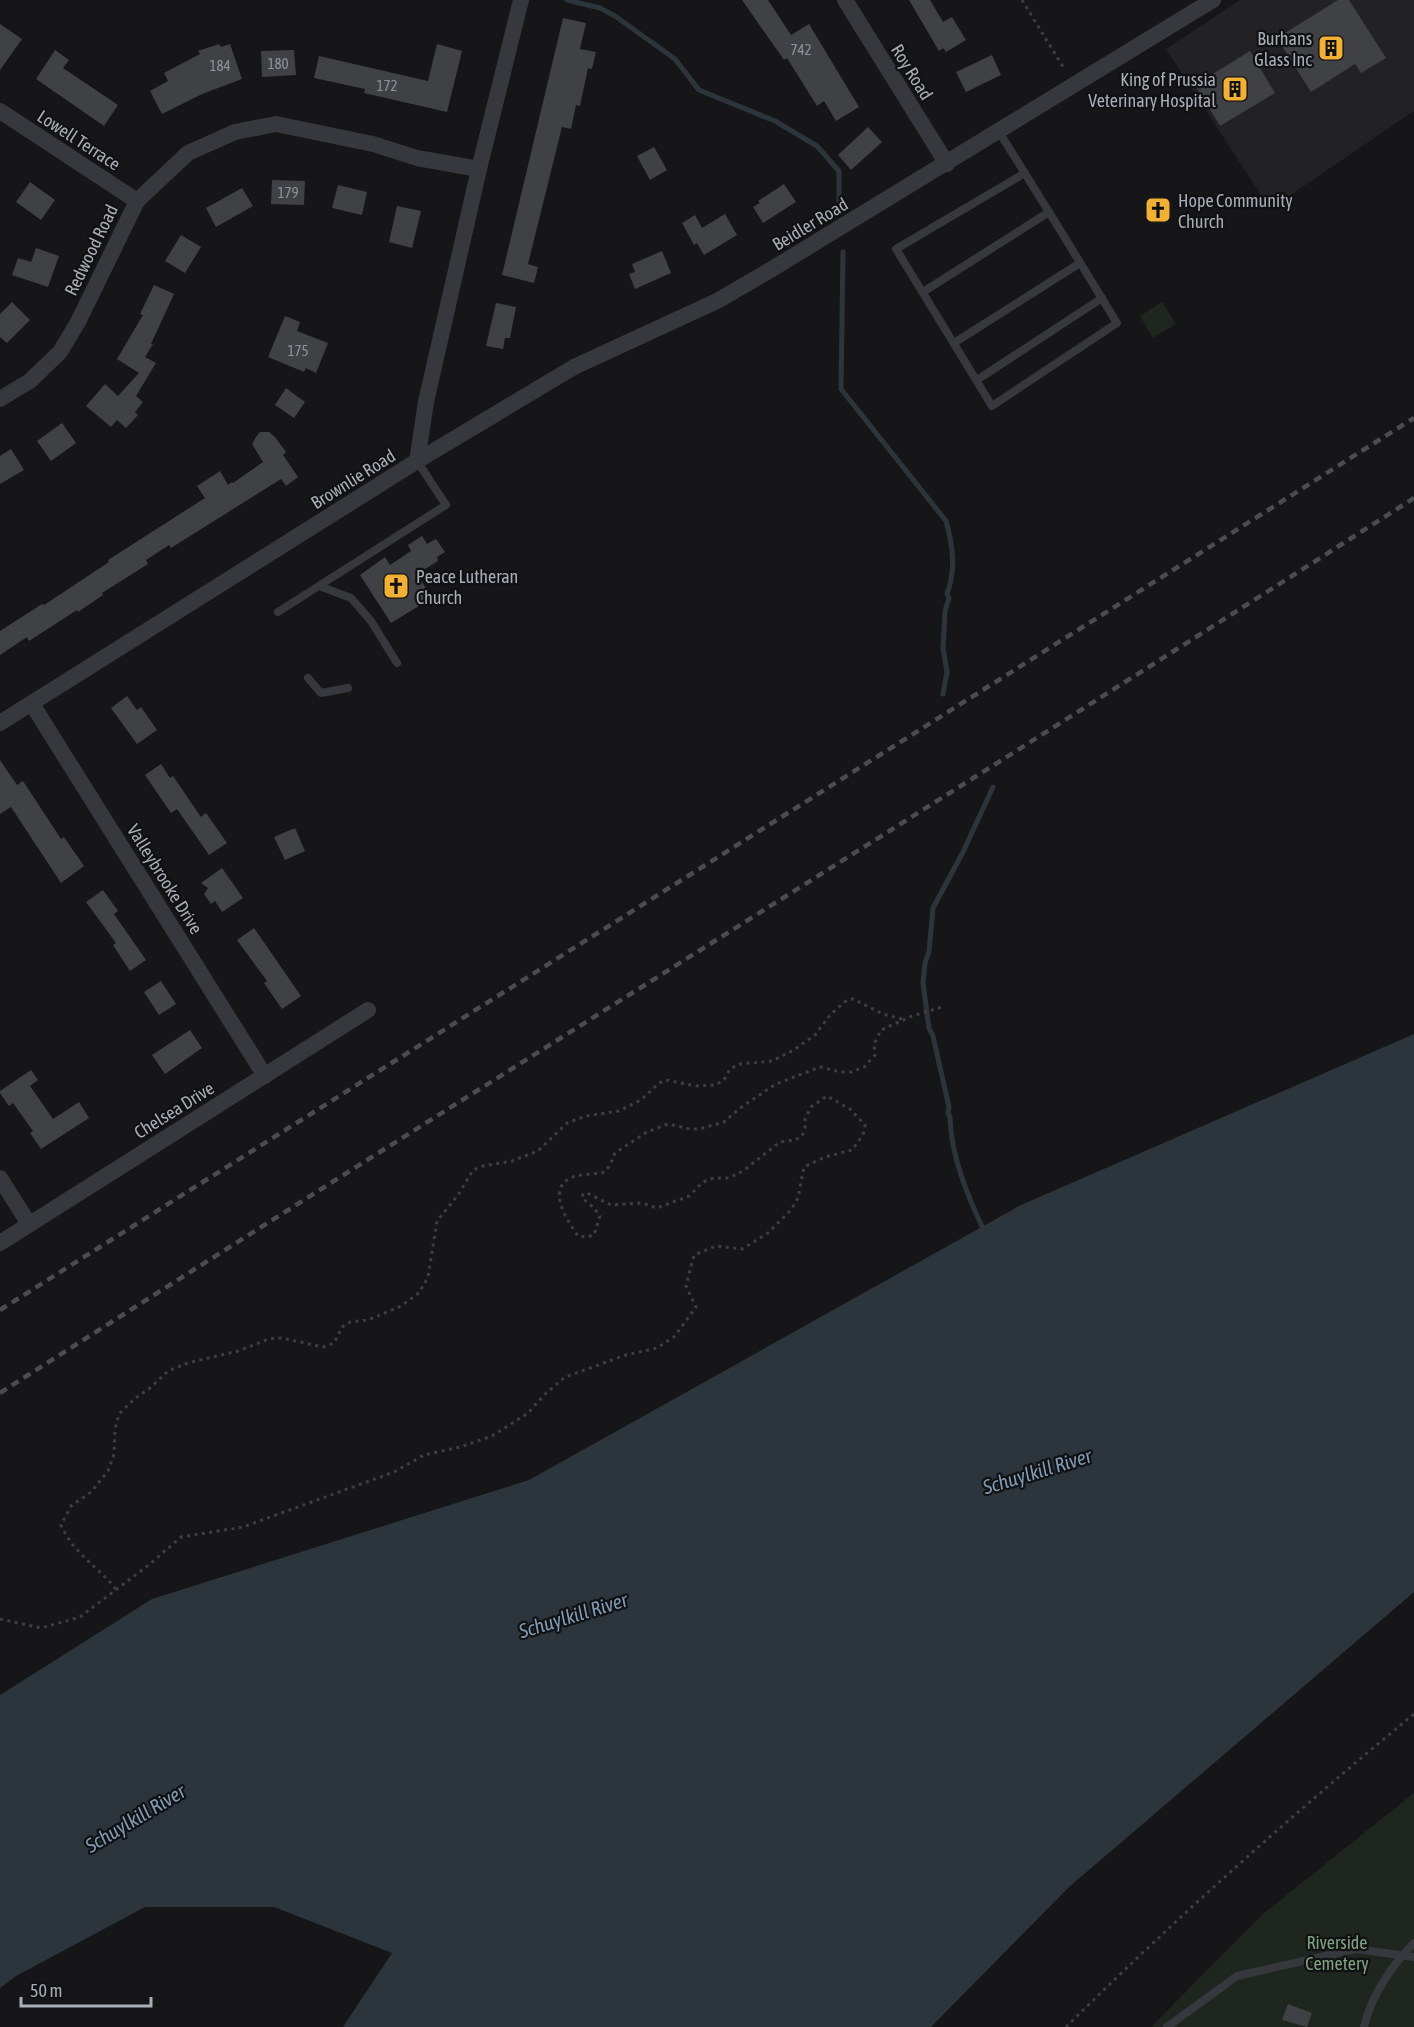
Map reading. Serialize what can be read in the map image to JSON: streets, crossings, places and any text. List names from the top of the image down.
{
  "streets": {
    "street": [
      "Roy Road",
      "Lowell Terrace",
      "Beidler Road",
      "Redwood Road",
      "Brownlie Road",
      "Valleybrooke Drive",
      "Chelsea Drive"
    ]
  },
  "crossings": [
    ["Roy Road", "Beidler Road"],
    ["Lowell Terrace", "Redwood Road"],
    ["Beidler Road", "Brownlie Road"],
    ["Redwood Road", "Brownlie Road"],
    ["Brownlie Road", "Valleybrooke Drive"],
    ["Valleybrooke Drive", "Chelsea Drive"]
  ],
  "water": ["Schuylkill River"],
  "parks": ["Riverside Cemetery"],
  "places": {
    "building": ["Burhans Glass Inc", "King of Prussia Veterinary Hospital"],
    "church": ["Hope Community Church", "Peace Lutheran Church"]
  },
  "house_numbers": [
    "742",
    "180",
    "184",
    "172",
    "179",
    "175"
  ],
  "scale_bar": "50 m"
}
